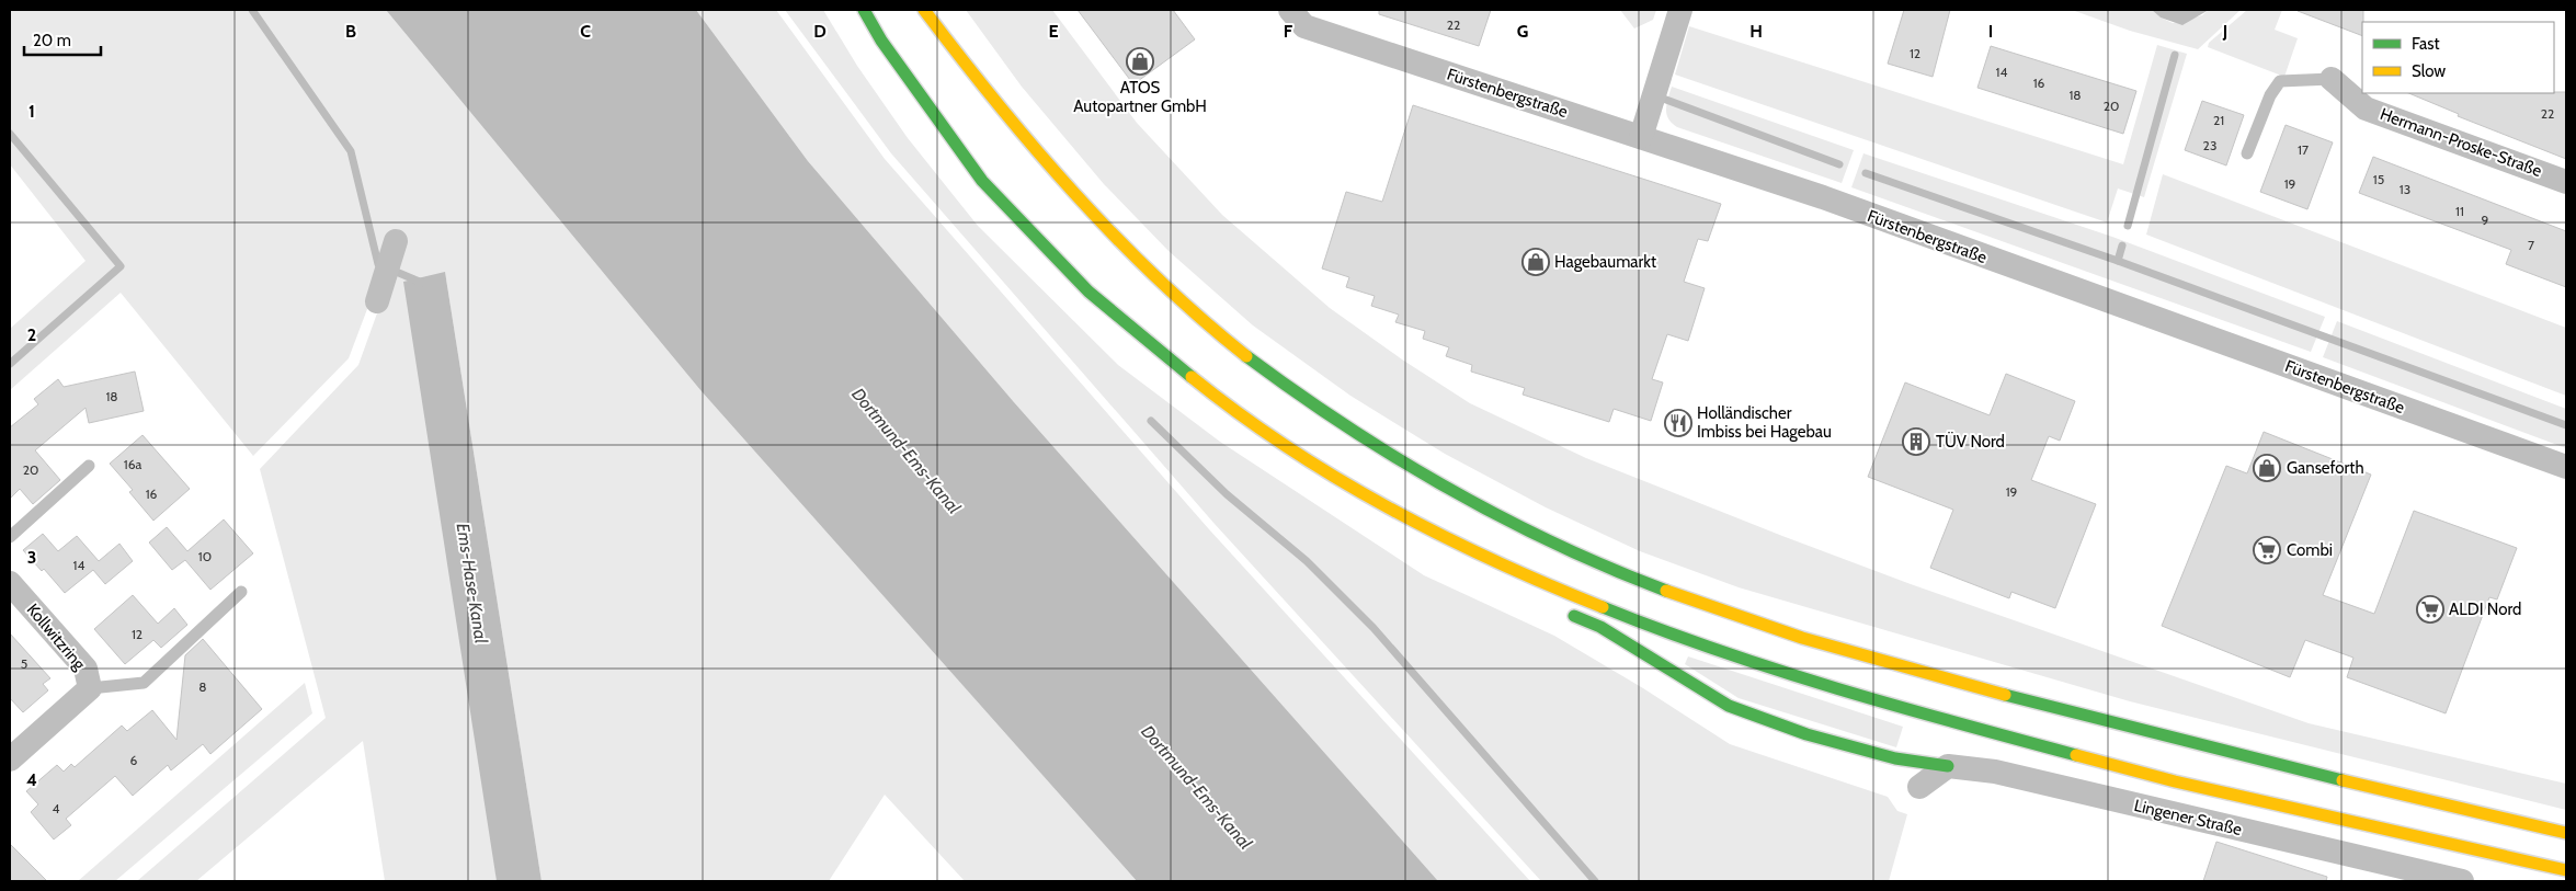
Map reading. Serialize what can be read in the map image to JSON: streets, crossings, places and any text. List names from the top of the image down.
{
  "streets": {
    "street": [
      "Fürstenbergstraße",
      "Hermann-Proske-Straße",
      "Kollwitzring",
      "Lingener Straße"
    ]
  },
  "water": ["Dortmund-Ems-Kanal", "Ems-Hase-Kanal"],
  "places": {
    "shop": ["ATOS Autopartner GmbH", "Hagebaumarkt", "Ganseforth"],
    "restaurant": ["Holländischer Imbiss bei Hagebau"],
    "building": ["TÜV Nord"],
    "supermarket": ["Combi", "ALDI Nord"]
  },
  "house_numbers": [
    "22",
    "12",
    "14",
    "16",
    "18",
    "20",
    "22",
    "21",
    "23",
    "17",
    "15",
    "19",
    "13",
    "11",
    "9",
    "7",
    "18",
    "16a",
    "20",
    "19",
    "16",
    "10",
    "14",
    "12",
    "5",
    "8",
    "6",
    "4"
  ],
  "legend": ["Fast", "Slow"],
  "scale_bar": "20 m",
  "grid": {
    "columns": [
      "B",
      "C",
      "D",
      "E",
      "F",
      "G",
      "H",
      "I",
      "J"
    ],
    "rows": [
      "1",
      "2",
      "3",
      "4"
    ]
  }
}
